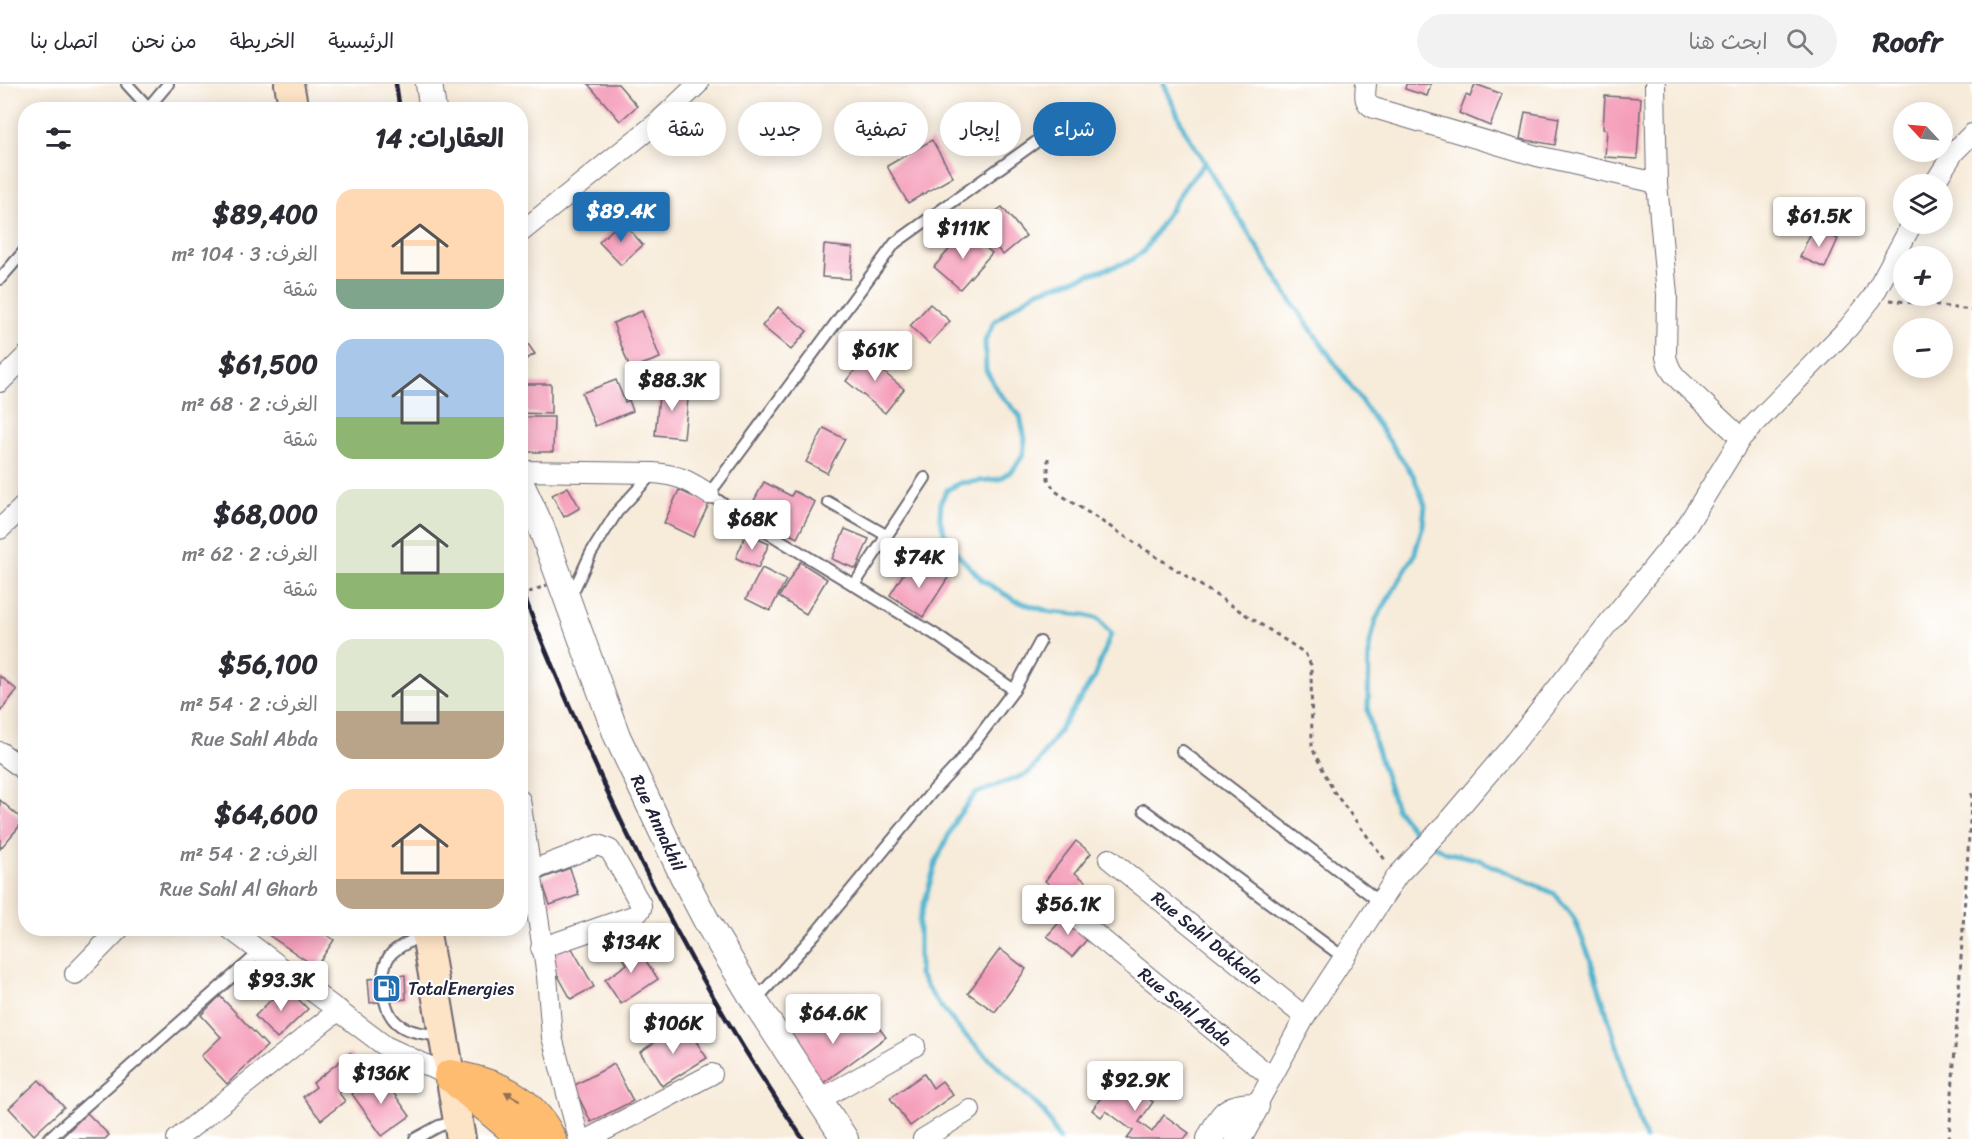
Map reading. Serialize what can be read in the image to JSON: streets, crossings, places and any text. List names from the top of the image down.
{
  "streets": {
    "street": ["Rue Annakhil", "Rue Sahl Dokkala", "Rue Sahl Abda"]
  },
  "places": {
    "fuel station": ["TotalEnergies"]
  },
  "north": "top left",
  "page": {
    "header": "Roofr",
    "search": "ابحث هنا",
    "nav": [
      "الرئيسية",
      "الخريطة",
      "من نحن",
      "اتصل بنا"
    ],
    "map_buttons": ["+", "−"],
    "chip": [
      "شراء",
      "إيجار",
      "تصفية",
      "جديد",
      "شقة"
    ],
    "heading": "العقارات: 14",
    "list": [
      {
        "name": "$89,400",
        "note": "الغرف: 3 · 104 m² · شقة"
      },
      {
        "name": "$61,500",
        "note": "الغرف: 2 · 68 m² · شقة"
      },
      {
        "name": "$68,000",
        "note": "الغرف: 2 · 62 m² · شقة"
      },
      {
        "name": "$56,100",
        "note": "الغرف: 2 · 54 m² · Rue Sahl Abda"
      },
      {
        "name": "$64,600",
        "note": "الغرف: 2 · 54 m² · Rue Sahl Al Gharb"
      }
    ],
    "price": [
      "$89.4K",
      "$61.5K",
      "$111K",
      "$61K",
      "$88.3K",
      "$68K",
      "$74K",
      "$56.1K",
      "$134K",
      "$93.3K",
      "$64.6K",
      "$106K",
      "$136K",
      "$92.9K"
    ]
  }
}
